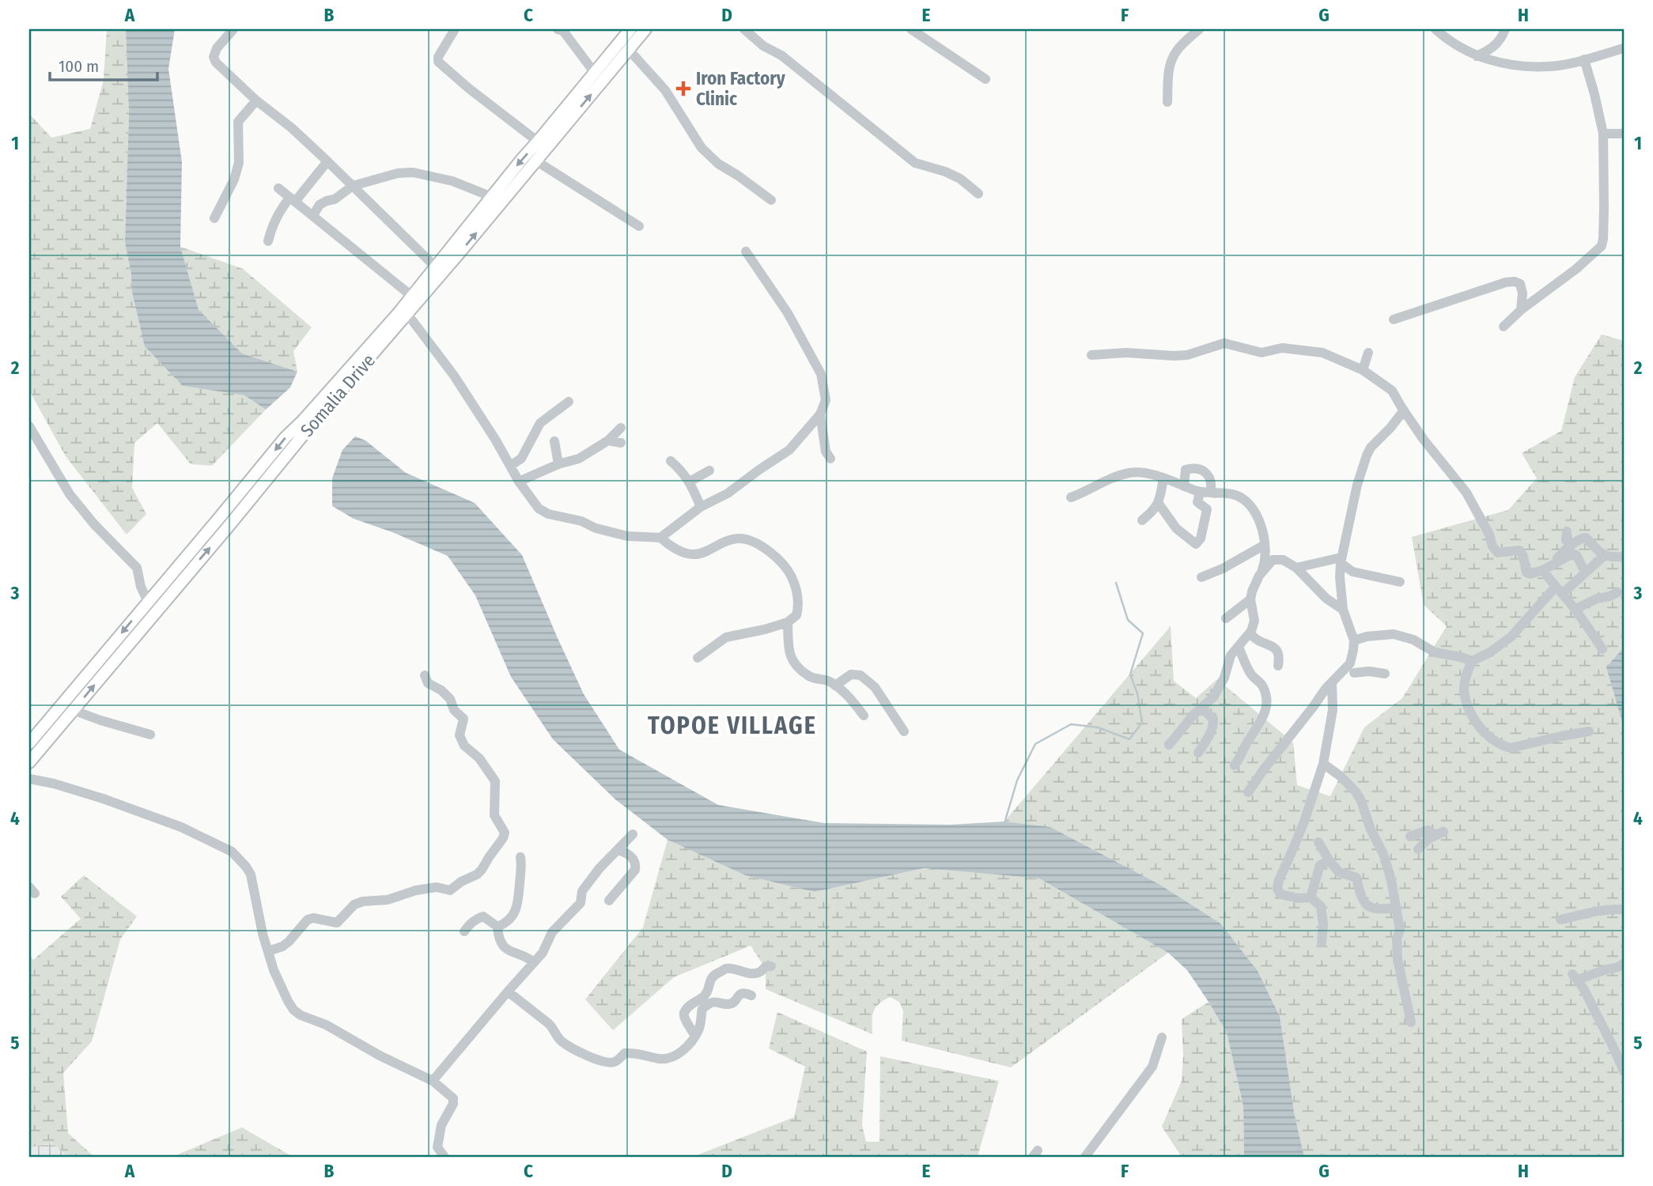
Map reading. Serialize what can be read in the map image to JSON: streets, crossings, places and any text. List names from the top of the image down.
{
  "streets": {
    "main road": ["Somalia Drive"]
  },
  "districts": ["TOPOE VILLAGE"],
  "places": {
    "health": ["Iron Factory Clinic"]
  },
  "scale_bar": "100 m",
  "grid": {
    "columns": [
      "A",
      "B",
      "C",
      "D",
      "E",
      "F",
      "G",
      "H"
    ],
    "rows": [
      "1",
      "2",
      "3",
      "4",
      "5"
    ]
  }
}
